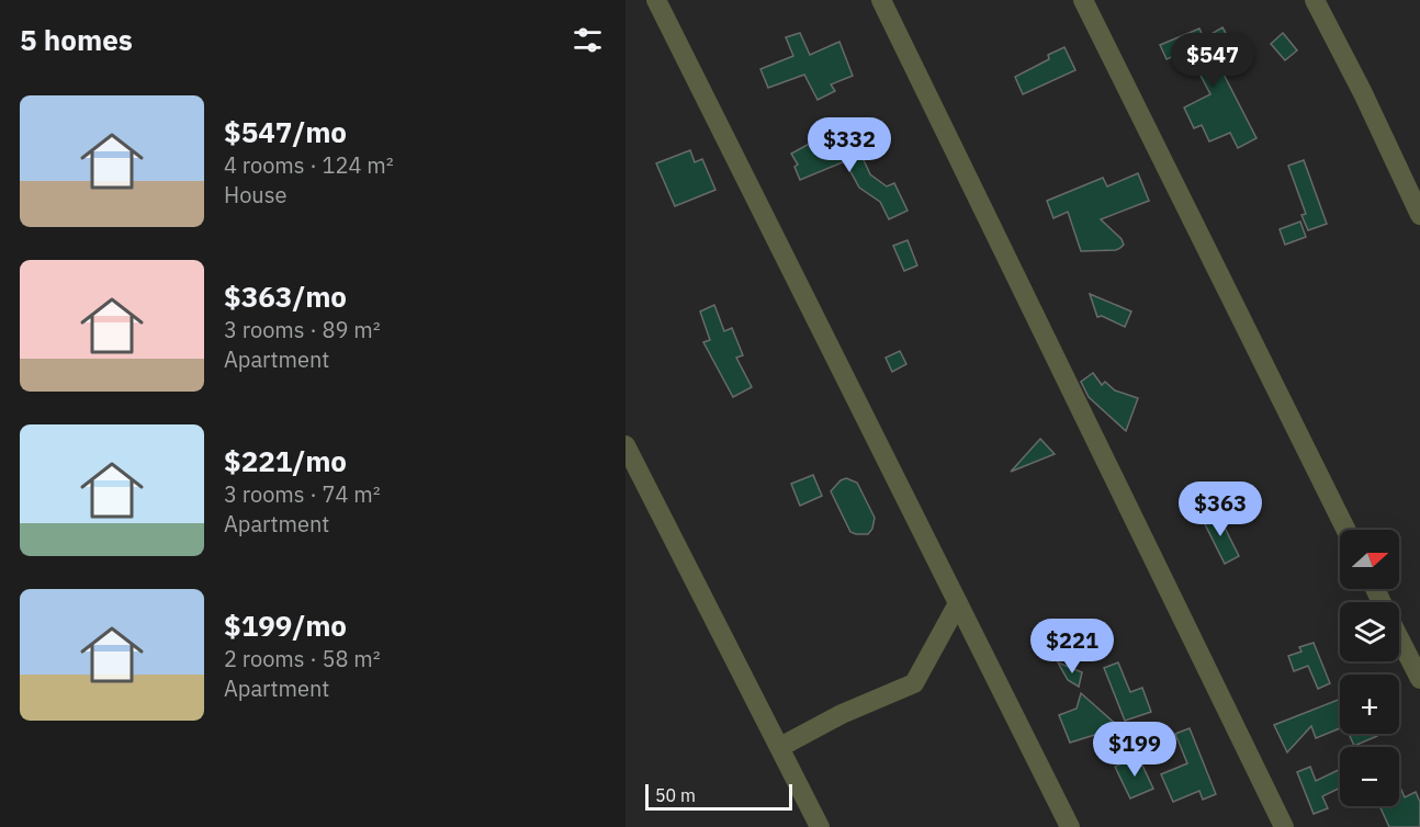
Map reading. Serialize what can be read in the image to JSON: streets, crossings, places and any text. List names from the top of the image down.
{
  "scale_bar": "50 m",
  "north": "right",
  "page": {
    "heading": "5 homes",
    "price": [
      "$547",
      "$332",
      "$363",
      "$221",
      "$199"
    ],
    "list": [
      {
        "name": "$547/mo",
        "note": "4 rooms · 124 m² · House"
      },
      {
        "name": "$363/mo",
        "note": "3 rooms · 89 m² · Apartment"
      },
      {
        "name": "$221/mo",
        "note": "3 rooms · 74 m² · Apartment"
      },
      {
        "name": "$199/mo",
        "note": "2 rooms · 58 m² · Apartment"
      }
    ],
    "map_buttons": ["+", "−"],
    "scale": "50 m"
  }
}
